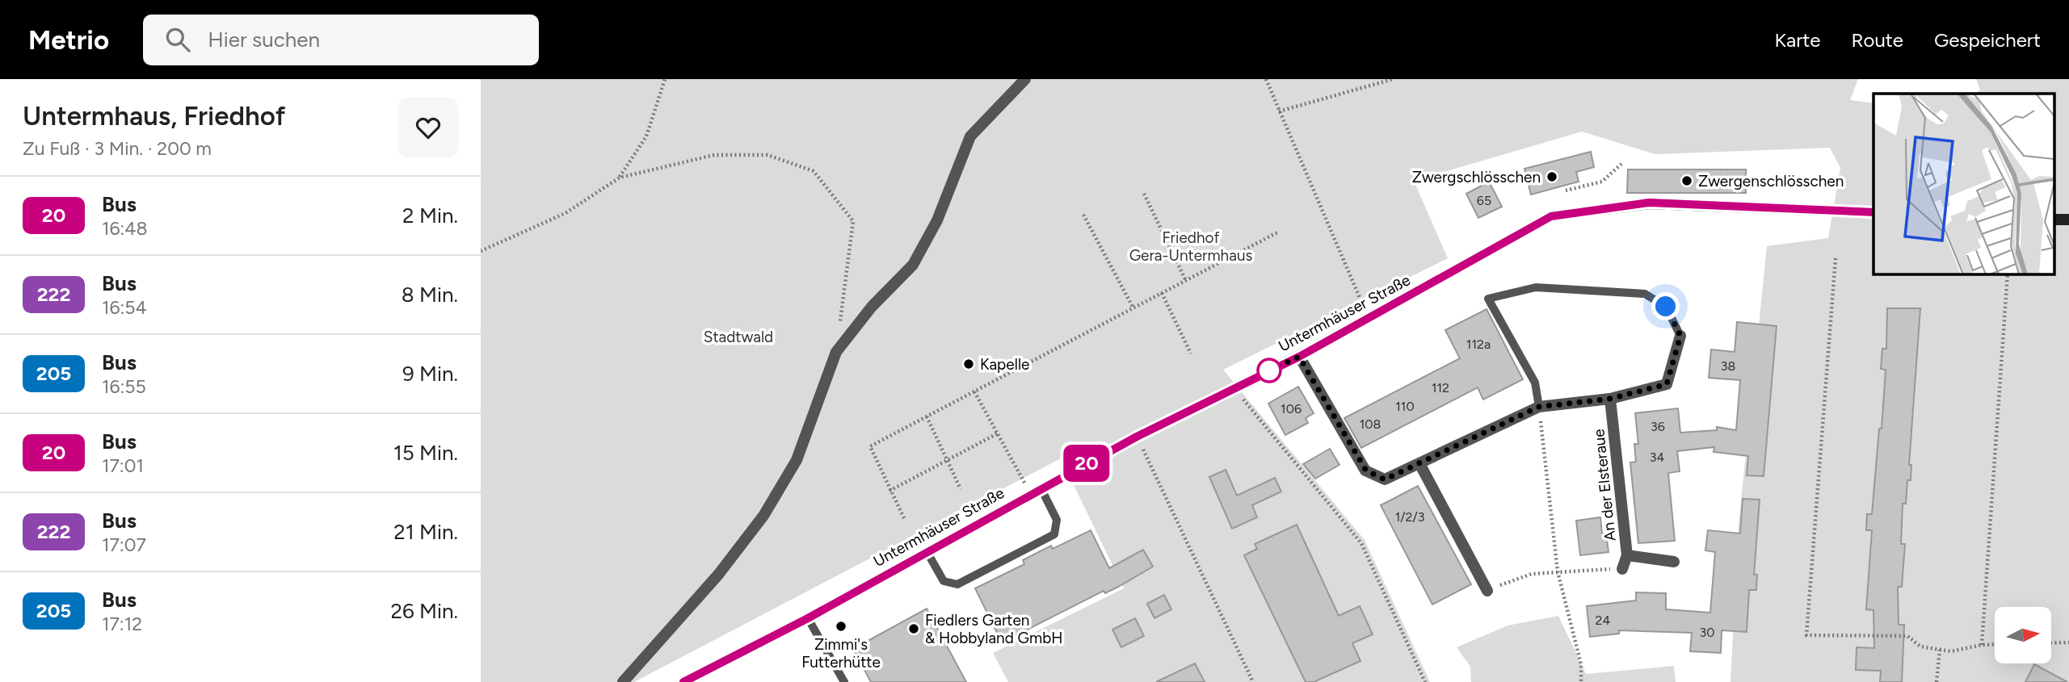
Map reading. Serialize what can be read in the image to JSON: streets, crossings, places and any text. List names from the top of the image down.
{
  "streets": {
    "main road": ["Untermhäuser Straße"],
    "street": ["An der Elsteraue"]
  },
  "parks": ["Friedhof Gera-Untermhaus", "Stadtwald"],
  "places": [
    "Zwergschlösschen",
    "Zwergenschlösschen",
    "Kapelle",
    "Zimmi's Futterhütte",
    "Fiedlers Garten & Hobbyland GmbH"
  ],
  "lines": ["bus line 20"],
  "house_numbers": [
    "65",
    "112a",
    "38",
    "112",
    "110",
    "106",
    "108",
    "36",
    "34",
    "1/2/3",
    "24",
    "30"
  ],
  "north": "right",
  "page": {
    "header": "Metrio",
    "search": "Hier suchen",
    "nav": ["Karte", "Route", "Gespeichert"],
    "heading": ["Untermhaus, Friedhof", "Zu Fuß · 3 Min. · 200 m"],
    "on_map": "20",
    "list": [
      {
        "mark": "20",
        "name": "Bus",
        "note": "16:48",
        "value": "2 Min."
      },
      {
        "mark": "222",
        "name": "Bus",
        "note": "16:54",
        "value": "8 Min."
      },
      {
        "mark": "205",
        "name": "Bus",
        "note": "16:55",
        "value": "9 Min."
      },
      {
        "mark": "20",
        "name": "Bus",
        "note": "17:01",
        "value": "15 Min."
      },
      {
        "mark": "222",
        "name": "Bus",
        "note": "17:07",
        "value": "21 Min."
      },
      {
        "mark": "205",
        "name": "Bus",
        "note": "17:12",
        "value": "26 Min."
      }
    ]
  }
}
